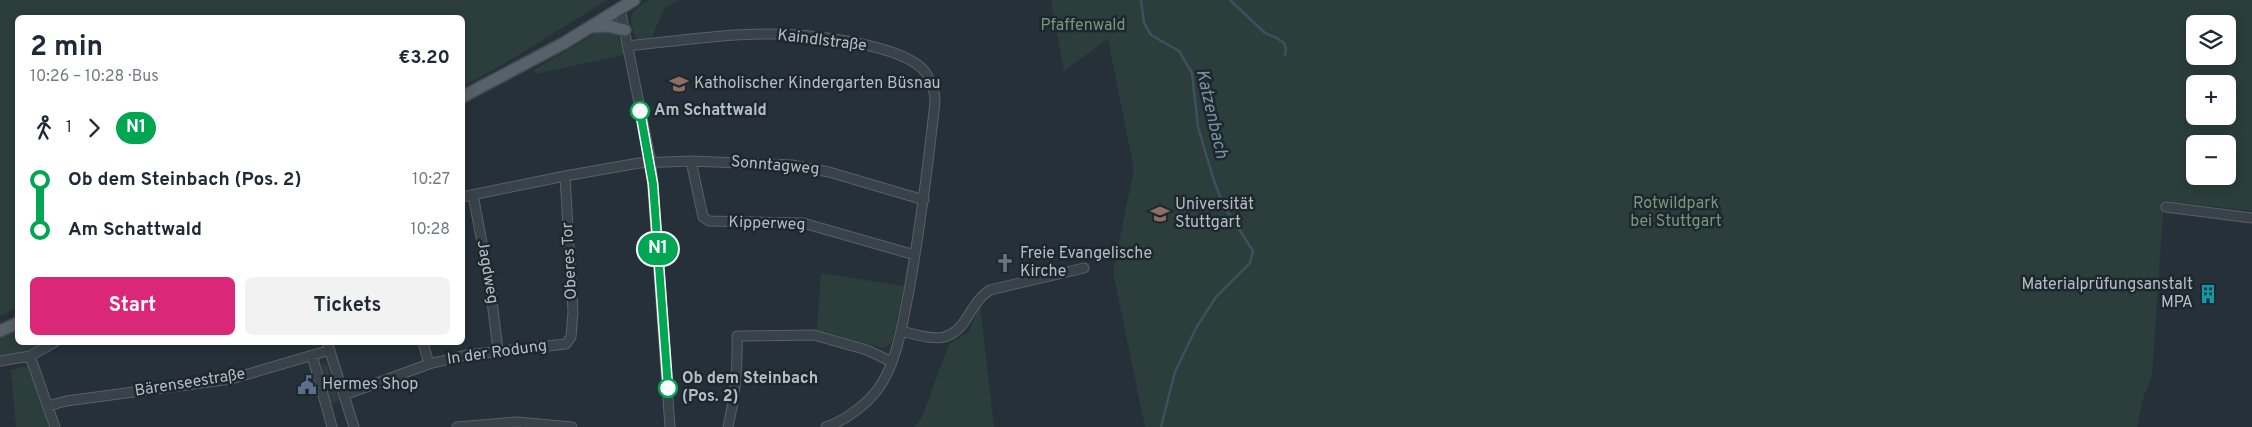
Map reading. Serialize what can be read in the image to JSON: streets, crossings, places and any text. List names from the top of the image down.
{
  "streets": {
    "street": [
      "Kaindlstraße",
      "Sonntagweg",
      "Kipperweg",
      "Oberes Tor",
      "Jagdweg",
      "In der Rodung",
      "Bärenseestraße"
    ]
  },
  "crossings": [
    ["Kaindlstraße", "Sonntagweg"],
    ["Kaindlstraße", "Kipperweg"],
    ["Sonntagweg", "Kipperweg"],
    ["Oberes Tor", "In der Rodung"],
    ["Jagdweg", "In der Rodung"]
  ],
  "water": ["Katzenbach"],
  "parks": ["Pfaffenwald", "Rotwildpark bei Stuttgart"],
  "places": {
    "school or university": ["Katholischer Kindergarten Büsnau", "Universität Stuttgart"],
    "other": ["Am Schattwald", "Ob dem Steinbach (Pos. 2)"],
    "church": ["Freie Evangelische Kirche"],
    "building": ["Materialprüfungsanstalt MPA"],
    "public building": ["Hermes Shop"]
  },
  "lines": ["bus line N1"],
  "page": {
    "on_map": "N1",
    "map_buttons": ["+", "−"],
    "heading": ["2 min", "10:26 – 10:28 · Bus", "€3.20"],
    "legs": ["1", "N1"],
    "list": [
      {
        "name": "Ob dem Steinbach (Pos. 2)",
        "value": "10:27"
      },
      {
        "name": "Am Schattwald",
        "value": "10:28"
      }
    ],
    "buttons": ["Start", "Tickets"]
  }
}
